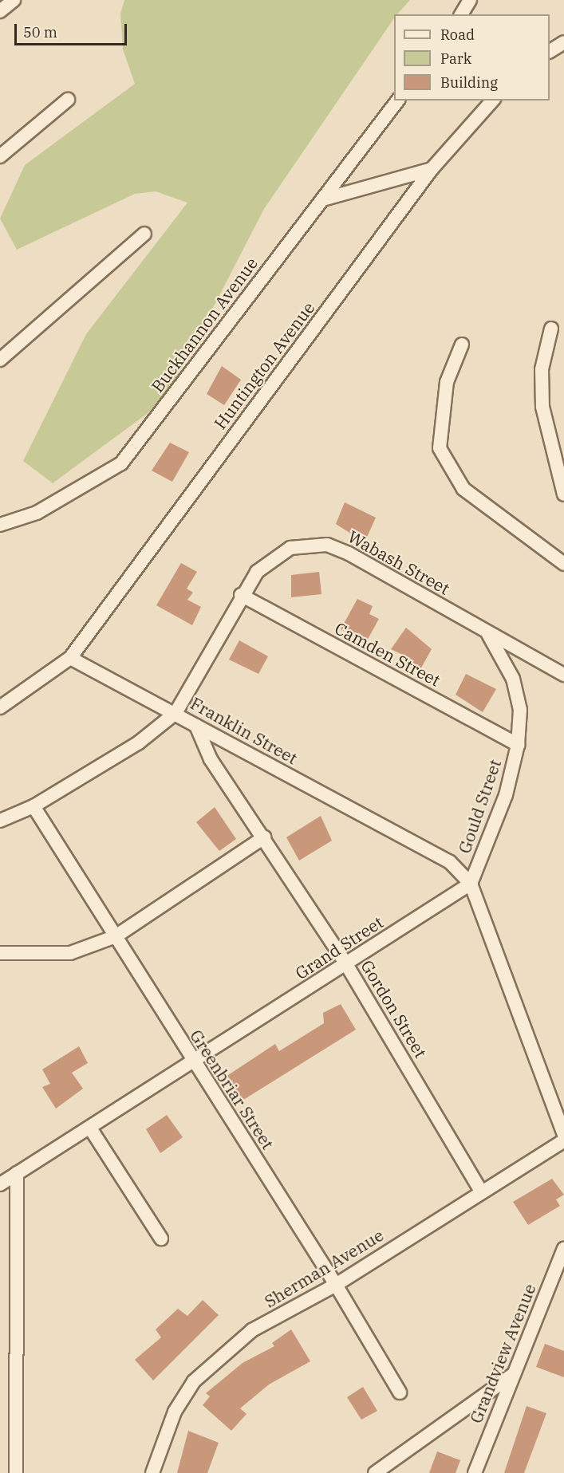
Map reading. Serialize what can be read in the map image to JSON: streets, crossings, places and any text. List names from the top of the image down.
{
  "streets": {
    "street": [
      "Buckhannon Avenue",
      "Huntington Avenue",
      "Wabash Street",
      "Camden Street",
      "Franklin Street",
      "Gould Street",
      "Grand Street",
      "Gordon Street",
      "Greenbriar Street",
      "Sherman Avenue",
      "Grandview Avenue"
    ]
  },
  "crossings": [
    ["Huntington Avenue", "Franklin Street"],
    ["Wabash Street", "Camden Street"],
    ["Wabash Street", "Franklin Street"],
    ["Wabash Street", "Gould Street"],
    ["Camden Street", "Gould Street"],
    ["Franklin Street", "Gould Street"],
    ["Franklin Street", "Grand Street"],
    ["Franklin Street", "Gordon Street"],
    ["Gould Street", "Grand Street"],
    ["Grand Street", "Gordon Street"],
    ["Grand Street", "Greenbriar Street"],
    ["Gordon Street", "Sherman Avenue"],
    ["Greenbriar Street", "Sherman Avenue"]
  ],
  "legend": ["Road", "Park", "Building"],
  "scale_bar": "50 m"
}
